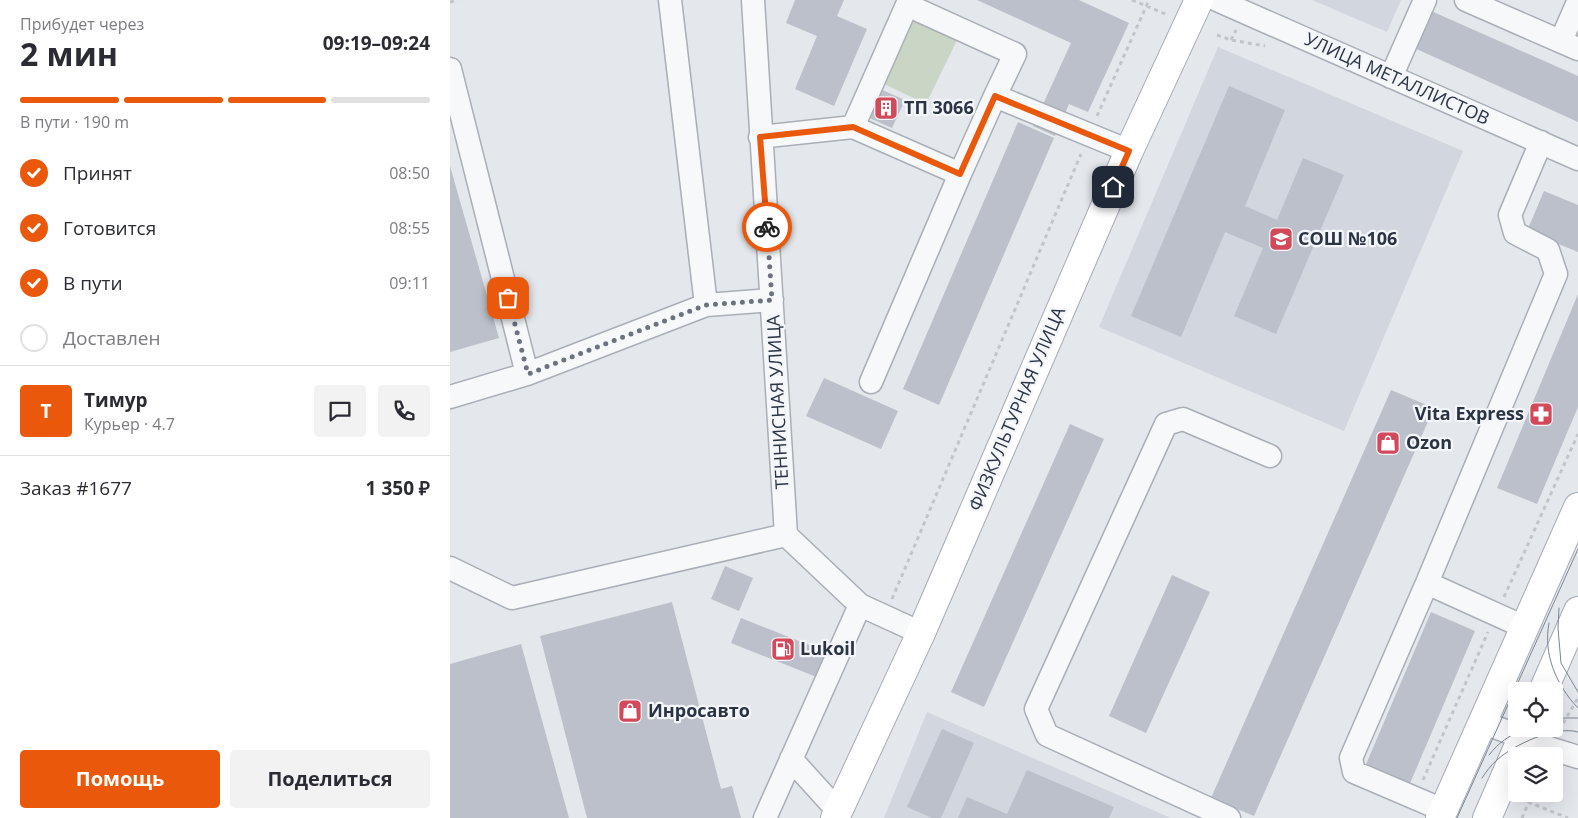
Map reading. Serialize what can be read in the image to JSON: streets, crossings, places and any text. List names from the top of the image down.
{
  "streets": {
    "main road": ["ФИЗКУЛЬТУРНАЯ УЛИЦА"],
    "street": ["УЛИЦА МЕТАЛЛИСТОВ", "ТЕННИСНАЯ УЛИЦА"]
  },
  "places": {
    "building": ["ТП 3066"],
    "school or university": ["СОШ №106"],
    "pharmacy": ["Vita Express"],
    "shop": ["Ozon", "Инросавто"],
    "fuel station": ["Lukoil"]
  },
  "page": {
    "heading": ["2 мин", "Прибудет через", "09:19–09:24"],
    "panel": [
      "Тимур",
      "Курьер · 4.7",
      "Заказ #1677",
      "1 350 ₽"
    ],
    "bar": "В пути · 190 m",
    "list": [
      ["Принят", "08:50"],
      ["Готовится", "08:55"],
      ["В пути", "09:11"],
      "Доставлен"
    ],
    "round": "Т",
    "buttons": ["Помощь", "Поделиться"]
  }
}
